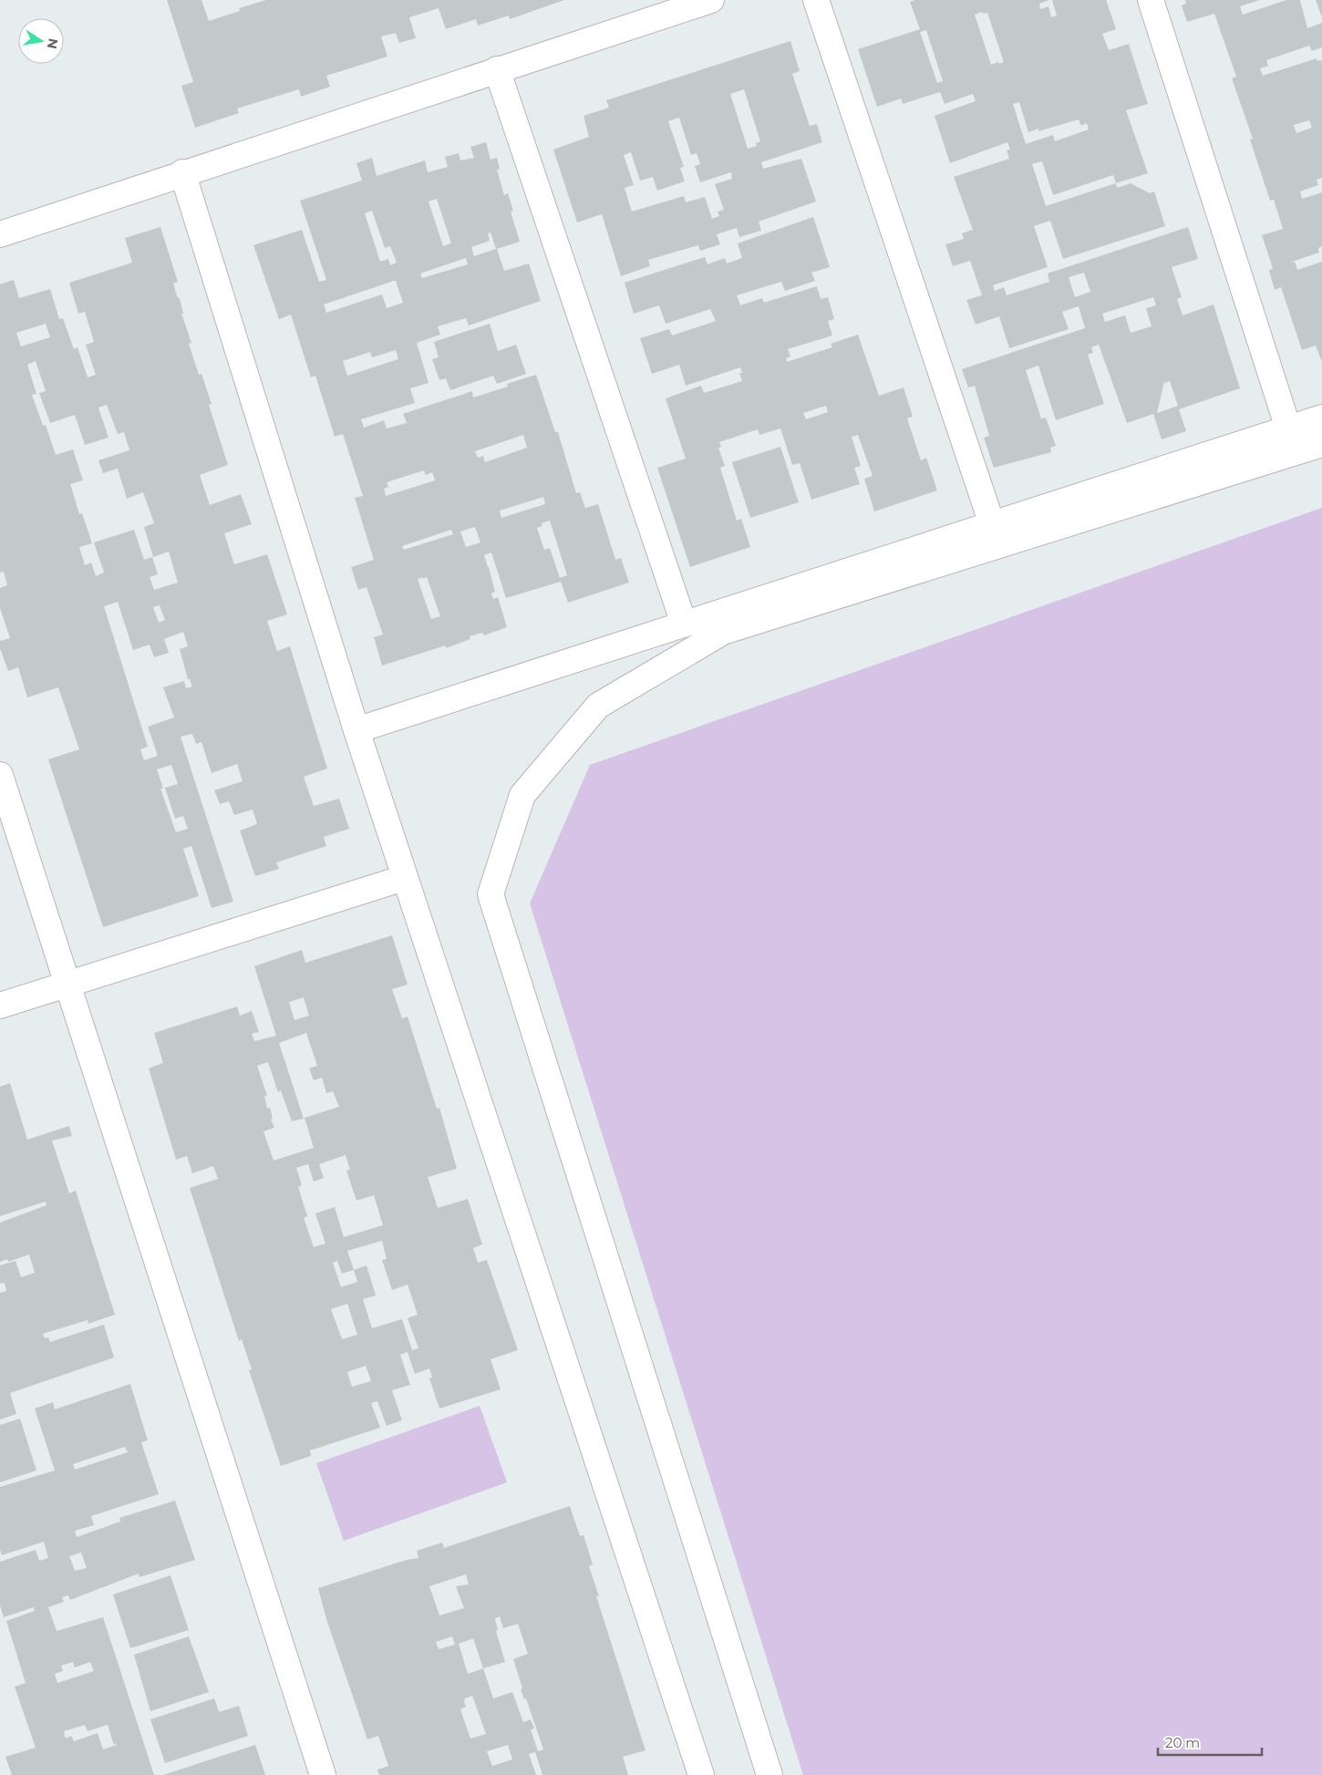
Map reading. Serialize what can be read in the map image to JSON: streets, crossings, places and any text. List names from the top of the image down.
{
  "scale_bar": "20 m",
  "north": "right"
}
